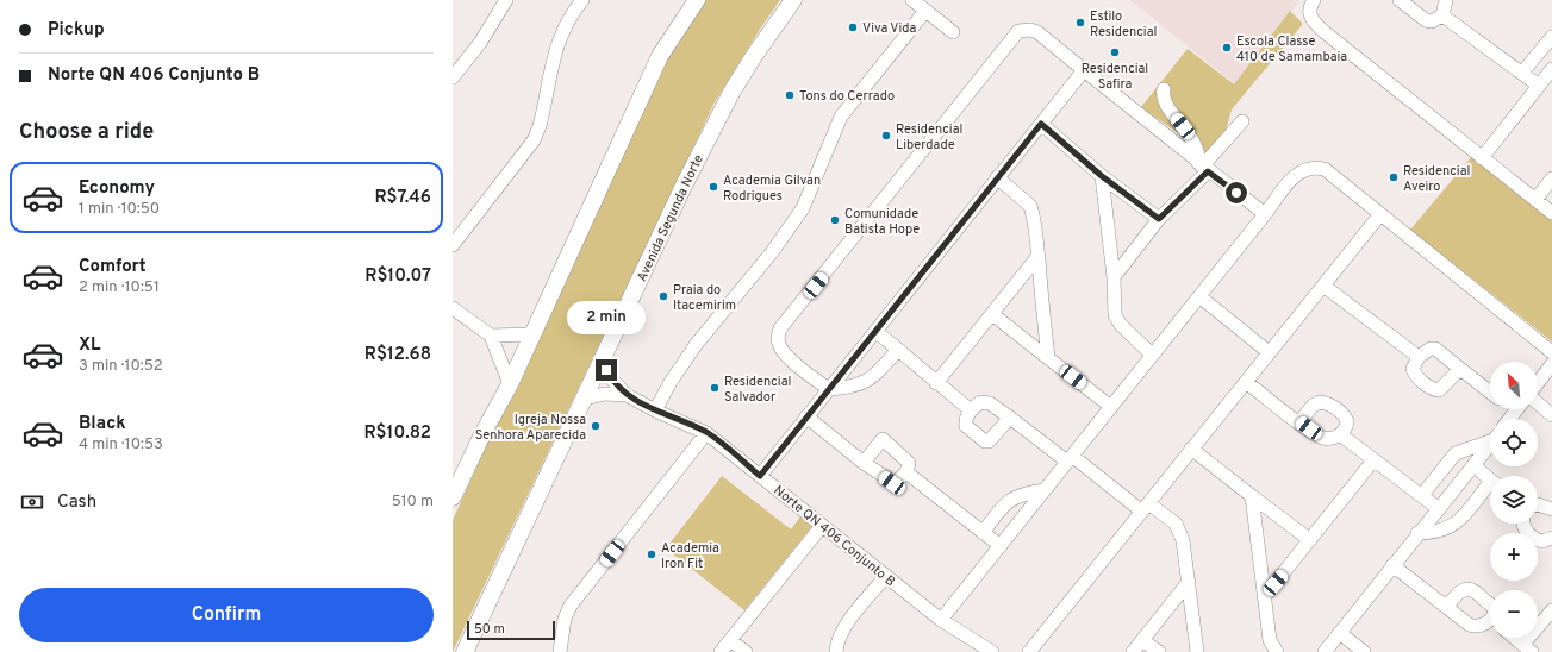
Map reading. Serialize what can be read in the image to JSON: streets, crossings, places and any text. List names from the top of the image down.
{
  "streets": {
    "main road": ["Avenida Segunda Norte"],
    "street": ["Norte QN 406 Conjunto B"]
  },
  "crossings": [
    ["Avenida Segunda Norte", "Norte QN 406 Conjunto B"]
  ],
  "places": [
    "Estilo Residencial",
    "Viva Vida",
    "Escola Classe 410 de Samambaia",
    "Residencial Safira",
    "Tons do Cerrado",
    "Residencial Liberdade",
    "Residencial Aveiro",
    "Academia Gilvan Rodrigues",
    "Comunidade Batista Hope",
    "Praia do Itacemirim",
    "Residencial Salvador",
    "Igreja Nossa Senhora Aparecida",
    "Academia Iron Fit"
  ],
  "scale_bar": "50 m",
  "north": "top left",
  "page": {
    "banner": ["Pickup", "Norte QN 406 Conjunto B"],
    "heading": "Choose a ride",
    "list": [
      {
        "name": "Economy",
        "note": "1 min · 10:50",
        "value": "R$7.46"
      },
      {
        "name": "Comfort",
        "note": "2 min · 10:51",
        "value": "R$10.07"
      },
      {
        "name": "XL",
        "note": "3 min · 10:52",
        "value": "R$12.68"
      },
      {
        "name": "Black",
        "note": "4 min · 10:53",
        "value": "R$10.82"
      }
    ],
    "bubble": "2 min",
    "map_buttons": ["+", "−"],
    "pay": ["Cash", "510 m"],
    "buttons": "Confirm",
    "scale": "50 m"
  }
}
